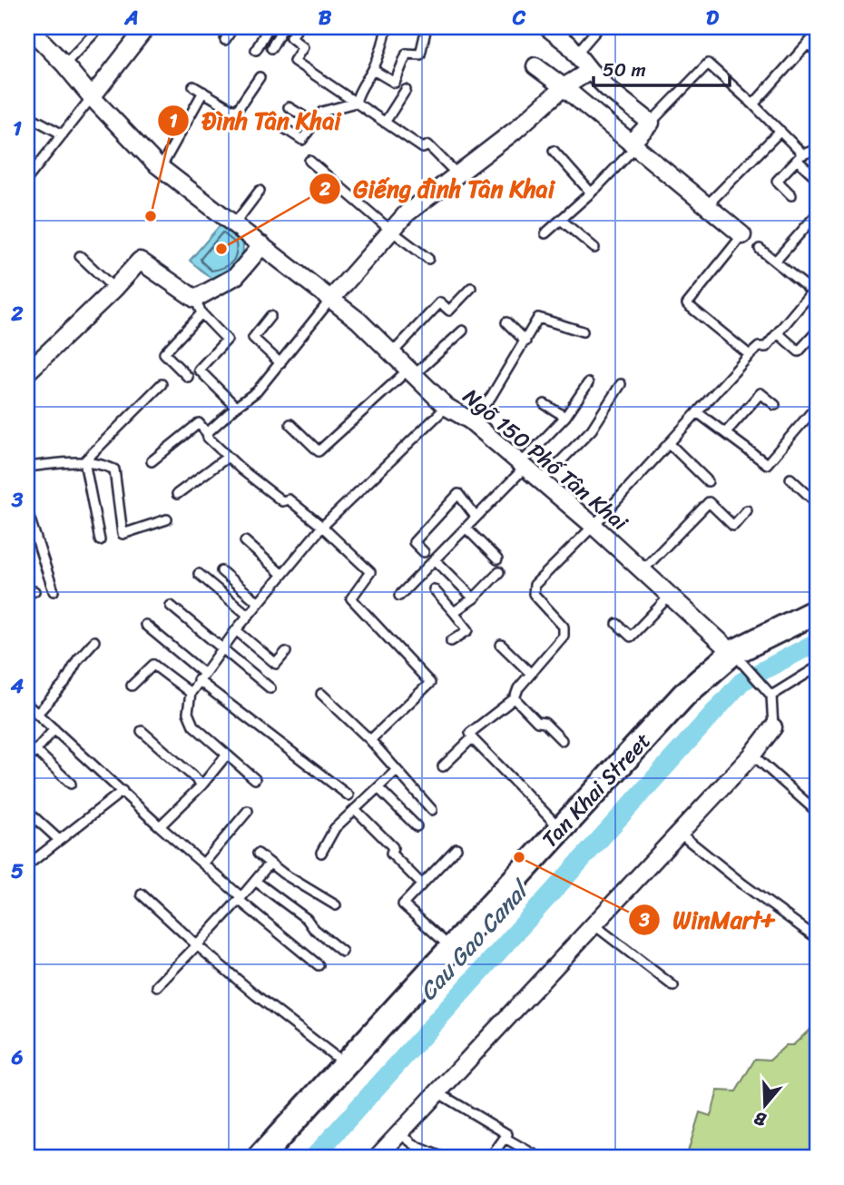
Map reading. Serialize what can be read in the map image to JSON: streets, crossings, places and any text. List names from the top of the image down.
{
  "streets": {
    "street": ["Ngõ 150 Phố Tân Khai", "Tan Khai Street"]
  },
  "crossings": [
    ["Ngõ 150 Phố Tân Khai", "Tan Khai Street"]
  ],
  "water": ["Cau Gao Canal"],
  "places": ["Đình Tân Khai", "Giếng đình Tân Khai", "WinMart+"],
  "scale_bar": "50 m",
  "north": "bottom",
  "grid": {
    "columns": [
      "A",
      "B",
      "C",
      "D"
    ],
    "rows": [
      "1",
      "2",
      "3",
      "4",
      "5",
      "6"
    ]
  }
}
